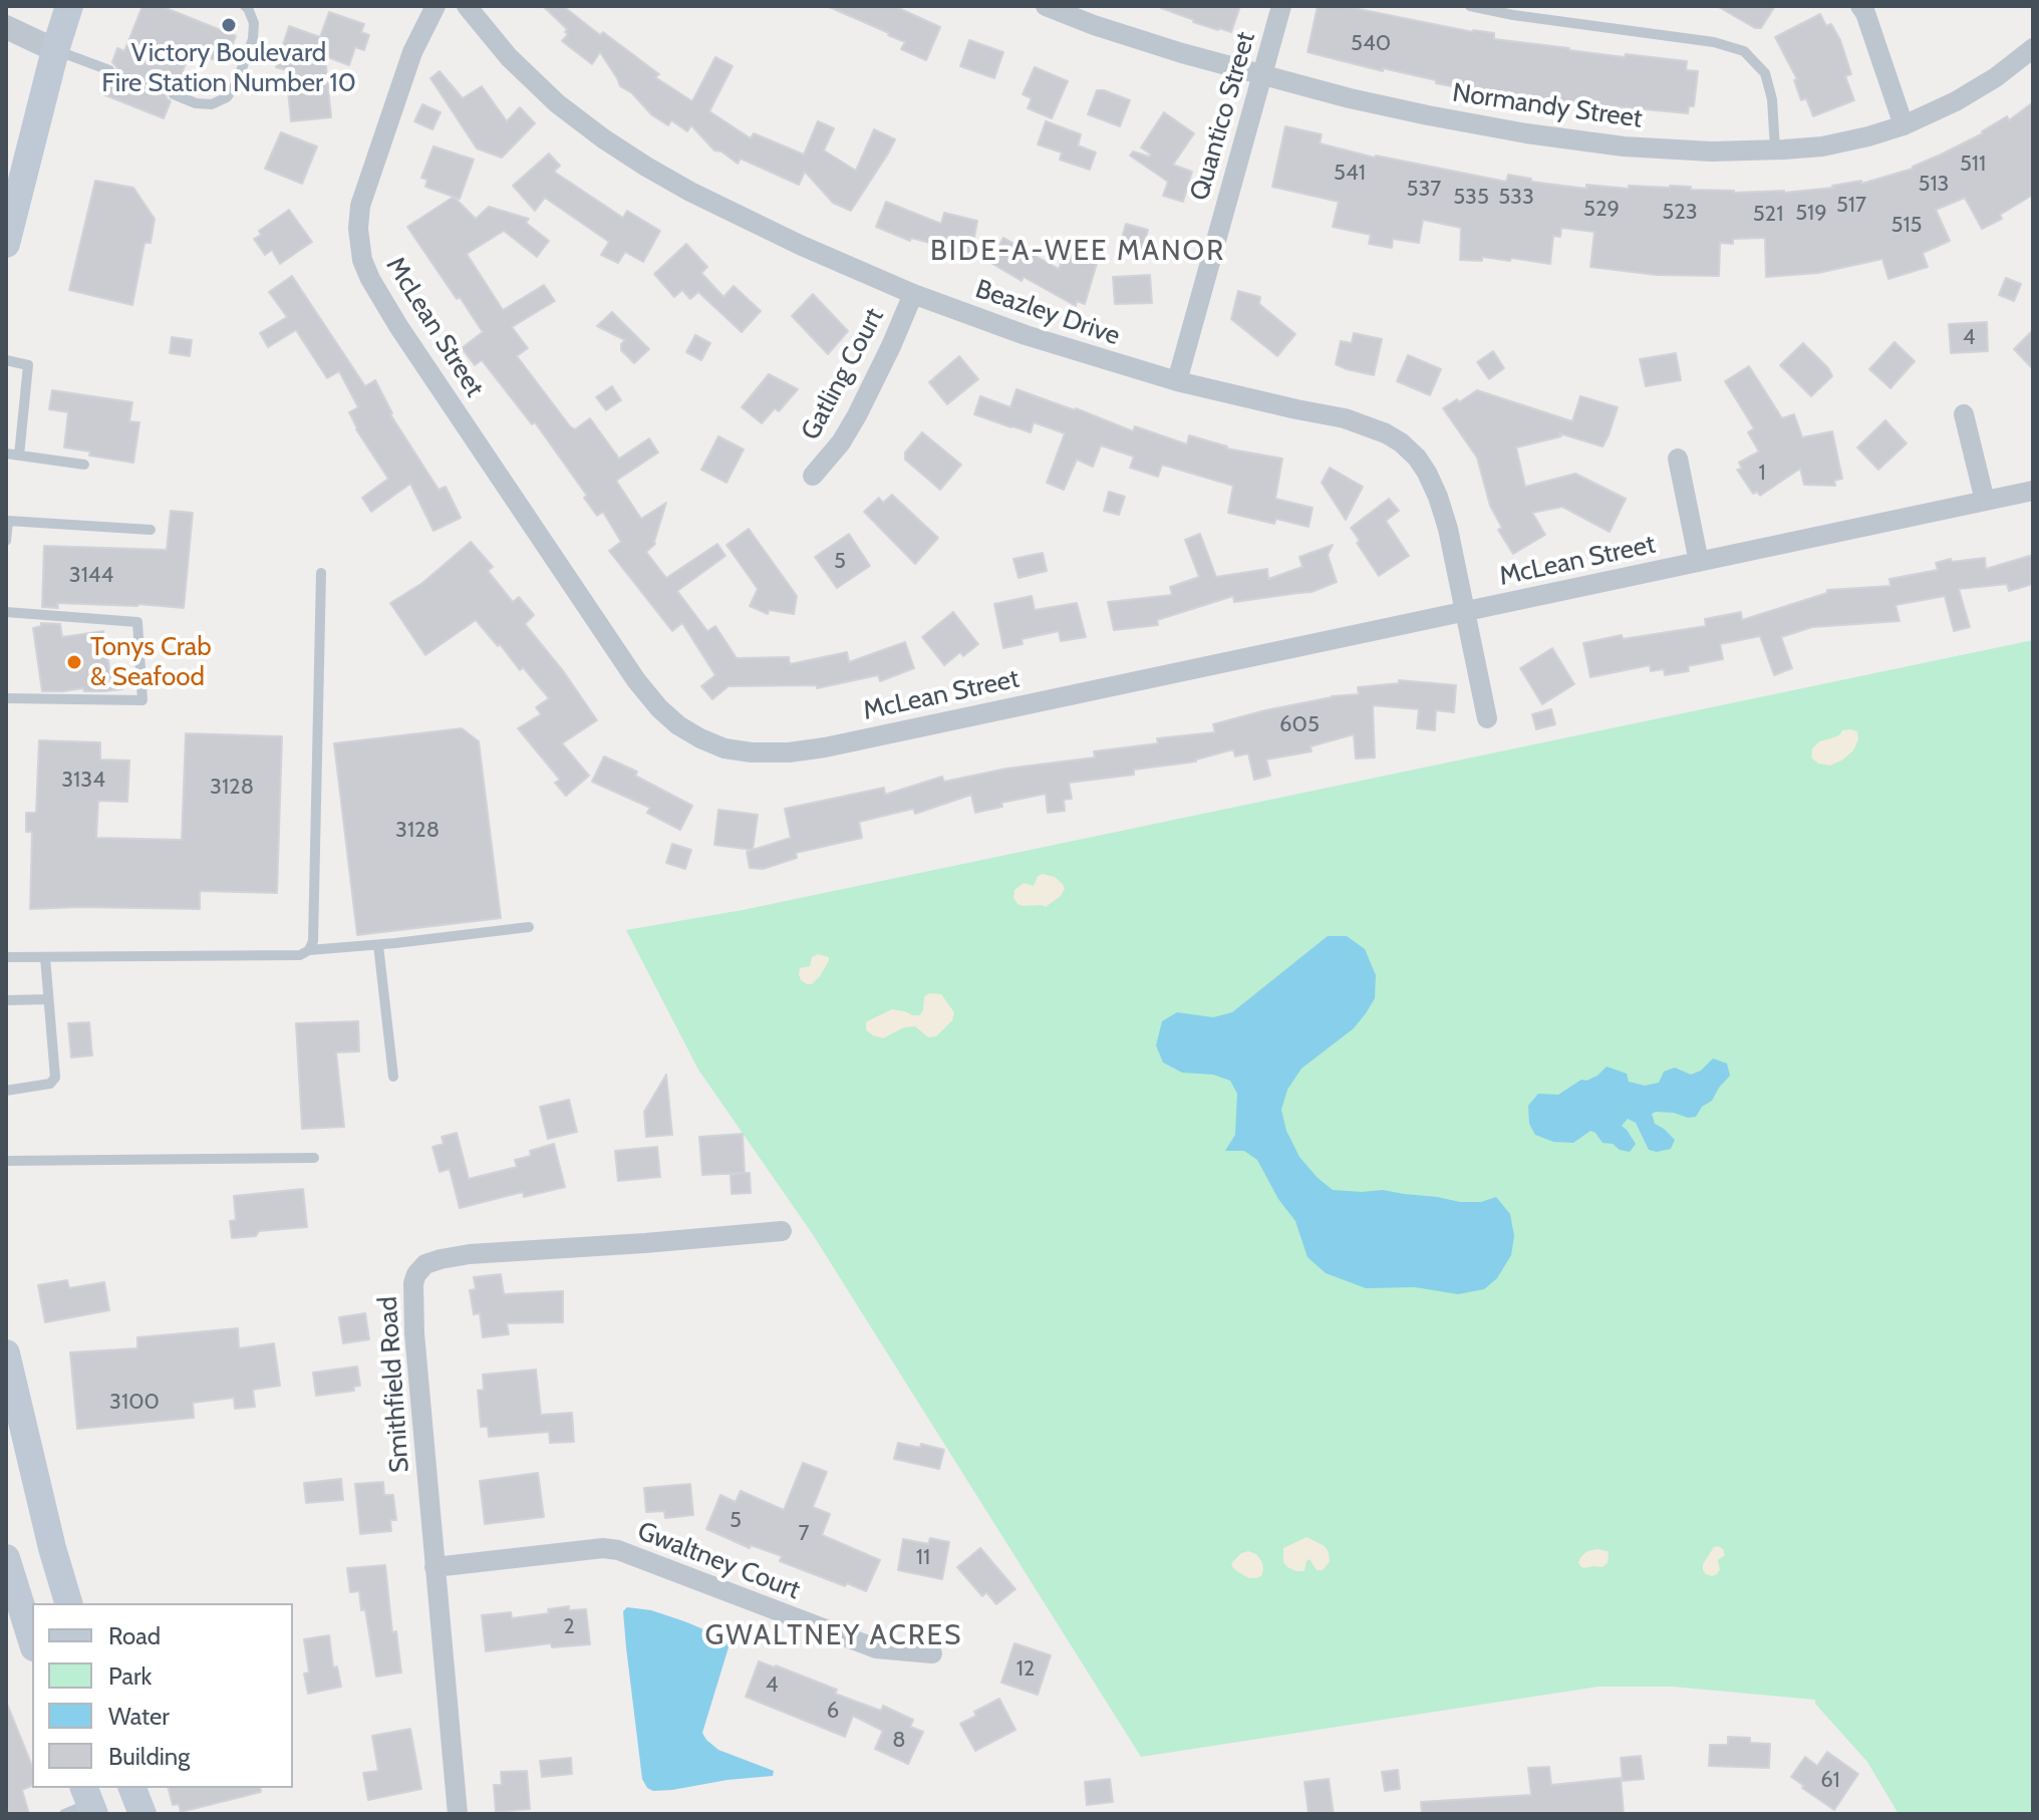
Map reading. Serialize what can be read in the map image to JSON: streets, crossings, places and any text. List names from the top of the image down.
{
  "streets": {
    "street": [
      "Normandy Street",
      "Quantico Street",
      "Beazley Drive",
      "McLean Street",
      "Gatling Court",
      "Smithfield Road",
      "Gwaltney Court"
    ]
  },
  "crossings": [
    ["Normandy Street", "Quantico Street"],
    ["Quantico Street", "Beazley Drive"],
    ["Beazley Drive", "McLean Street"],
    ["Beazley Drive", "Gatling Court"],
    ["Smithfield Road", "Gwaltney Court"]
  ],
  "districts": ["BIDE-A-WEE MANOR", "GWALTNEY ACRES"],
  "places": ["Victory Boulevard Fire Station Number 10", "Tonys Crab & Seafood"],
  "house_numbers": [
    "540",
    "511",
    "541",
    "513",
    "537",
    "535",
    "533",
    "517",
    "529",
    "523",
    "519",
    "521",
    "515",
    "4",
    "1",
    "5",
    "3144",
    "605",
    "3134",
    "3128",
    "3128",
    "3100",
    "5",
    "7",
    "11",
    "2",
    "12",
    "4",
    "6",
    "8",
    "61"
  ],
  "legend": [
    "Road",
    "Park",
    "Water",
    "Building"
  ]
}
